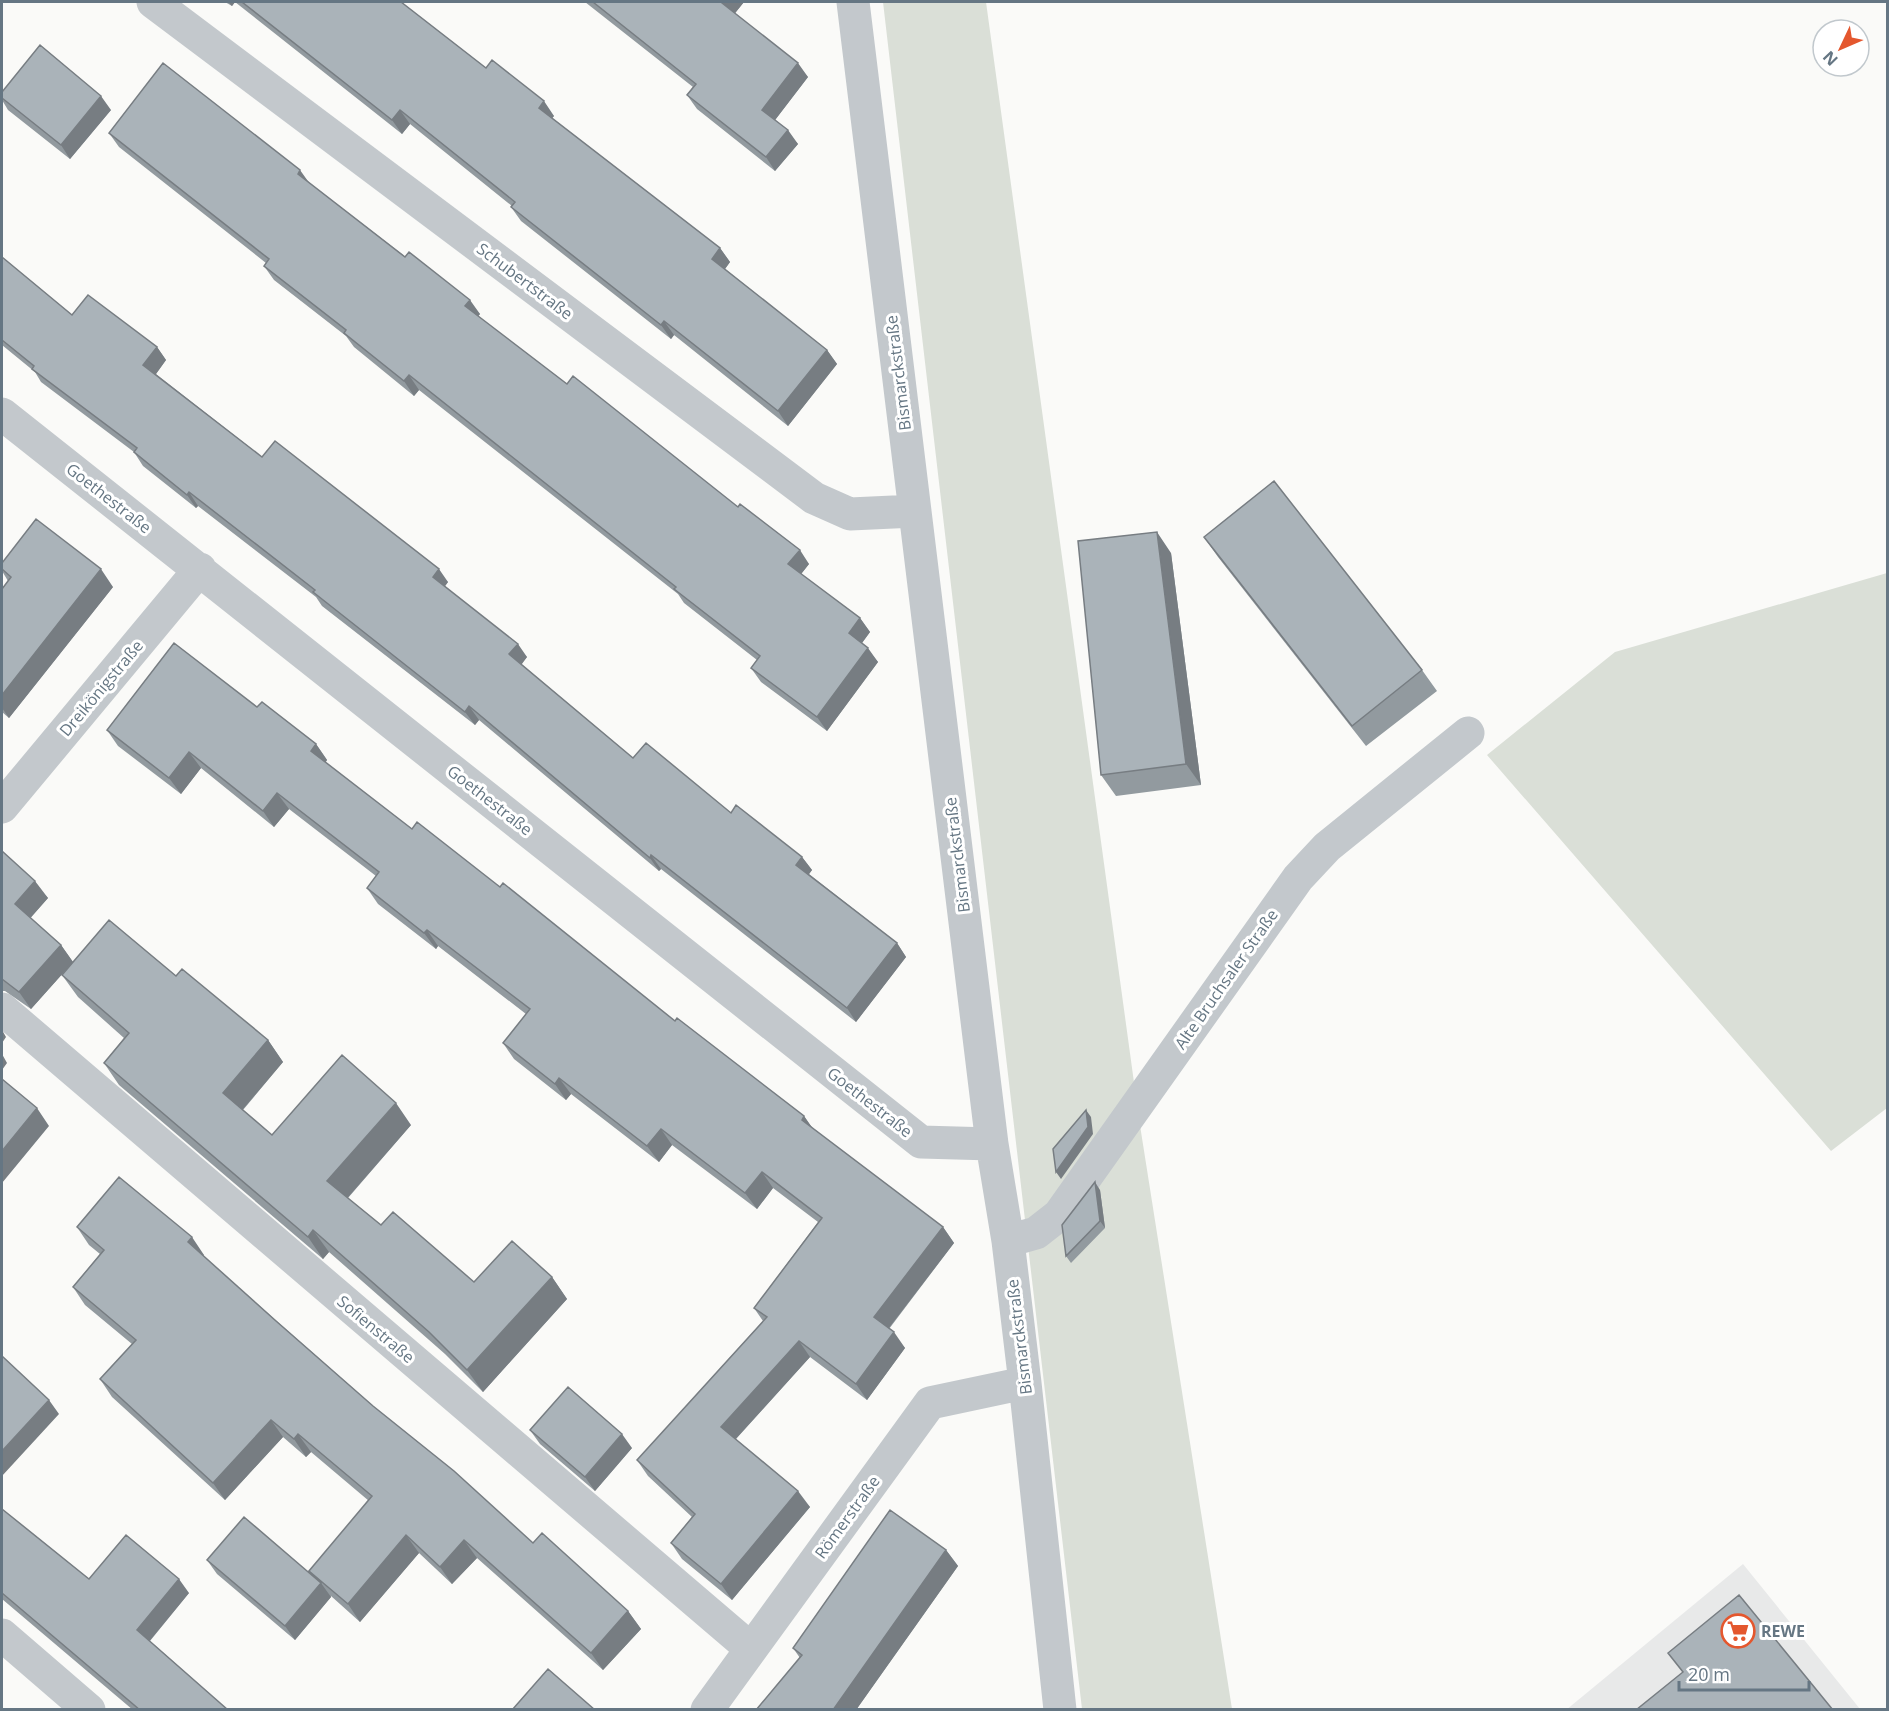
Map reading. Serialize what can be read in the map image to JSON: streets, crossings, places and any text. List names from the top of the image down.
{
  "streets": {
    "street": [
      "Schubertstraße",
      "Bismarckstraße",
      "Goethestraße",
      "Dreikönigstraße",
      "Alte Bruchsaler Straße",
      "Sofienstraße",
      "Römerstraße"
    ]
  },
  "crossings": [
    ["Schubertstraße", "Bismarckstraße"],
    ["Bismarckstraße", "Goethestraße"],
    ["Bismarckstraße", "Alte Bruchsaler Straße"],
    ["Bismarckstraße", "Römerstraße"],
    ["Goethestraße", "Dreikönigstraße"],
    ["Sofienstraße", "Römerstraße"]
  ],
  "places": {
    "supermarket": ["REWE"]
  },
  "scale_bar": "20 m",
  "north": "bottom left"
}
